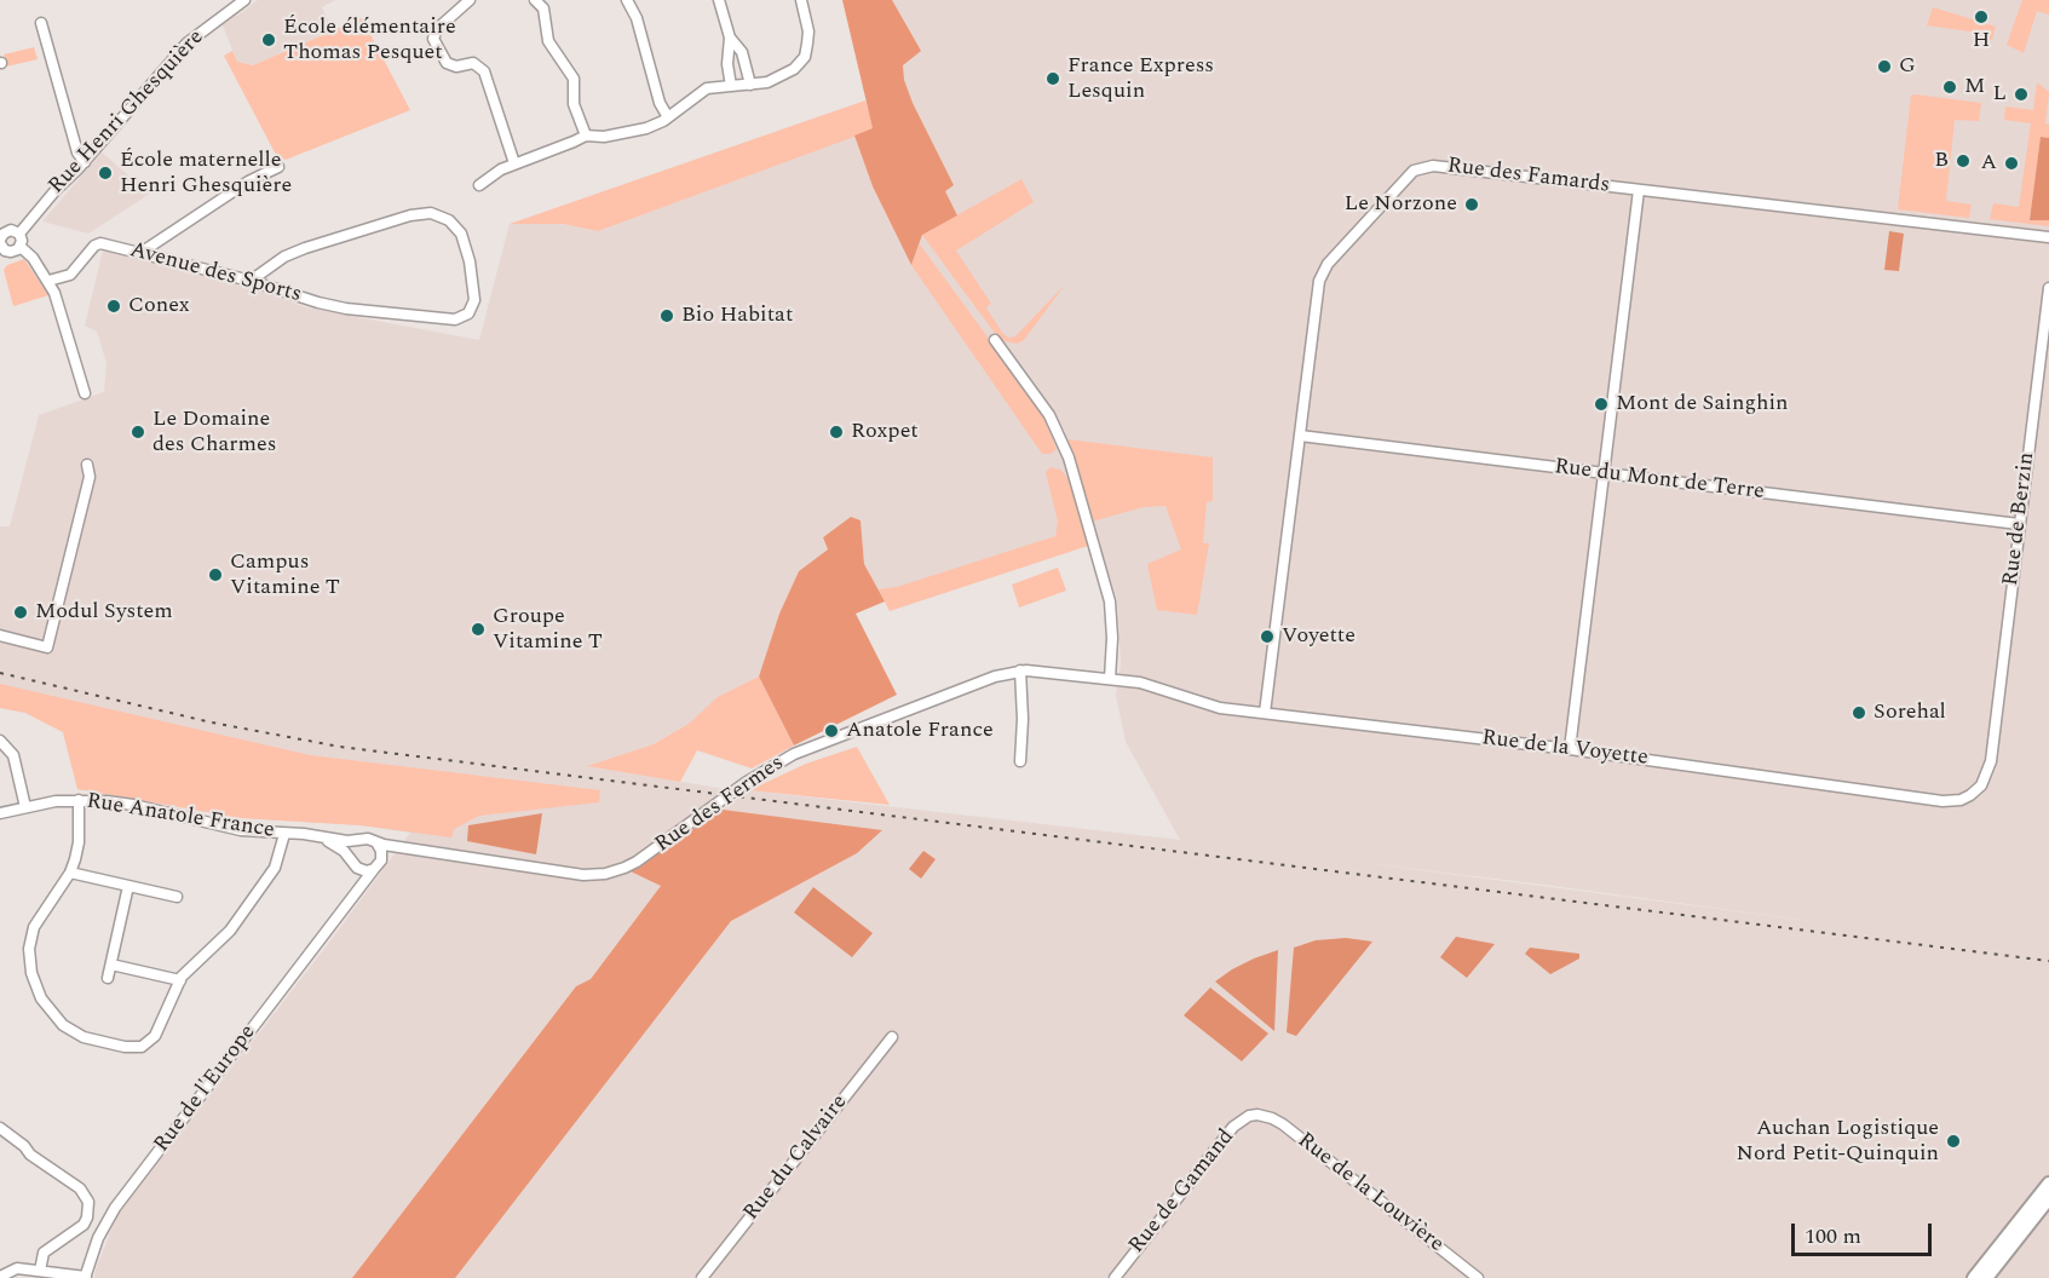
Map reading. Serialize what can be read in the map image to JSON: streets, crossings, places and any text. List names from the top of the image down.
{
  "streets": {
    "street": [
      "Rue Henri Ghesquière",
      "Rue des Famards",
      "Avenue des Sports",
      "Rue du Mont de Terre",
      "Rue de Berzin",
      "Rue de la Voyette",
      "Rue des Fermes",
      "Rue Anatole France",
      "Rue de l'Europe",
      "Rue du Calvaire",
      "Rue de Gamand",
      "Rue de la Louvière"
    ]
  },
  "crossings": [
    ["Rue des Famards", "Rue du Mont de Terre"],
    ["Rue des Famards", "Rue de la Voyette"],
    ["Rue du Mont de Terre", "Rue de Berzin"],
    ["Rue de Berzin", "Rue de la Voyette"],
    ["Rue de la Voyette", "Rue des Fermes"],
    ["Rue des Fermes", "Rue Anatole France"],
    ["Rue des Fermes", "Rue de l'Europe"],
    ["Rue Anatole France", "Rue de l'Europe"],
    ["Rue de Gamand", "Rue de la Louvière"]
  ],
  "places": [
    "H",
    "École élémentaire Thomas Pesquet",
    "G",
    "France Express Lesquin",
    "M",
    "L",
    "B",
    "A",
    "École maternelle Henri Ghesquière",
    "Le Norzone",
    "Conex",
    "Bio Habitat",
    "Mont de Sainghin",
    "Le Domaine des Charmes",
    "Roxpet",
    "Campus Vitamine T",
    "Modul System",
    "Groupe Vitamine T",
    "Voyette",
    "Sorehal",
    "Anatole France",
    "Auchan Logistique Nord Petit-Quinquin"
  ],
  "scale_bar": "100 m"
}
